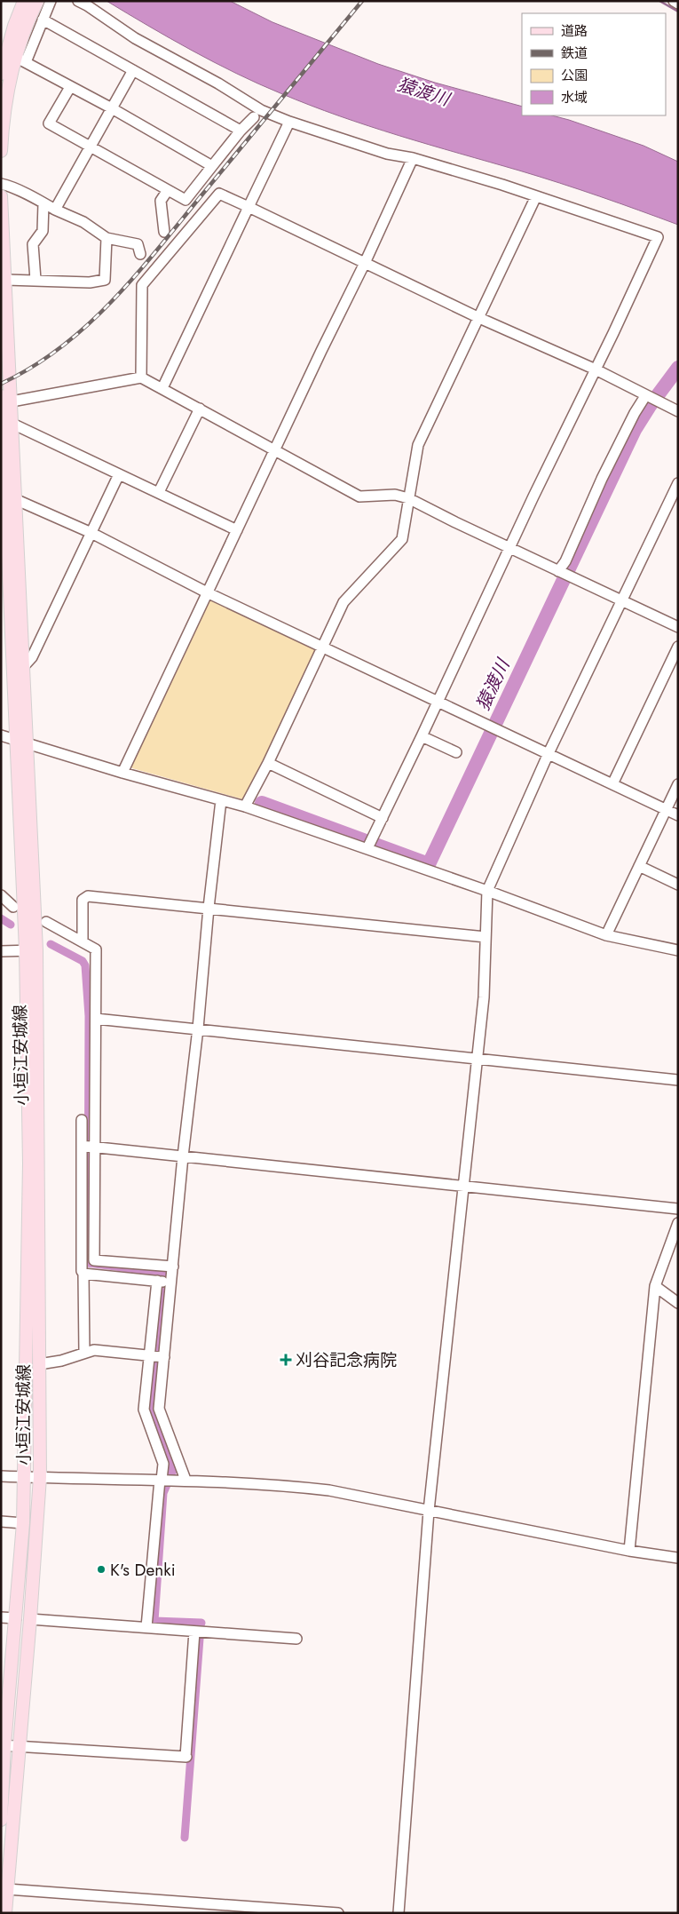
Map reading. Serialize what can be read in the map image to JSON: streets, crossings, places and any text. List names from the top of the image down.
{
  "streets": {
    "main road": ["小垣江安城線"]
  },
  "water": ["猿渡川"],
  "places": {
    "health": ["刈谷記念病院"],
    "other": ["K's Denki"]
  },
  "legend": [
    "道路",
    "鉄道",
    "公園",
    "水域"
  ]
}
